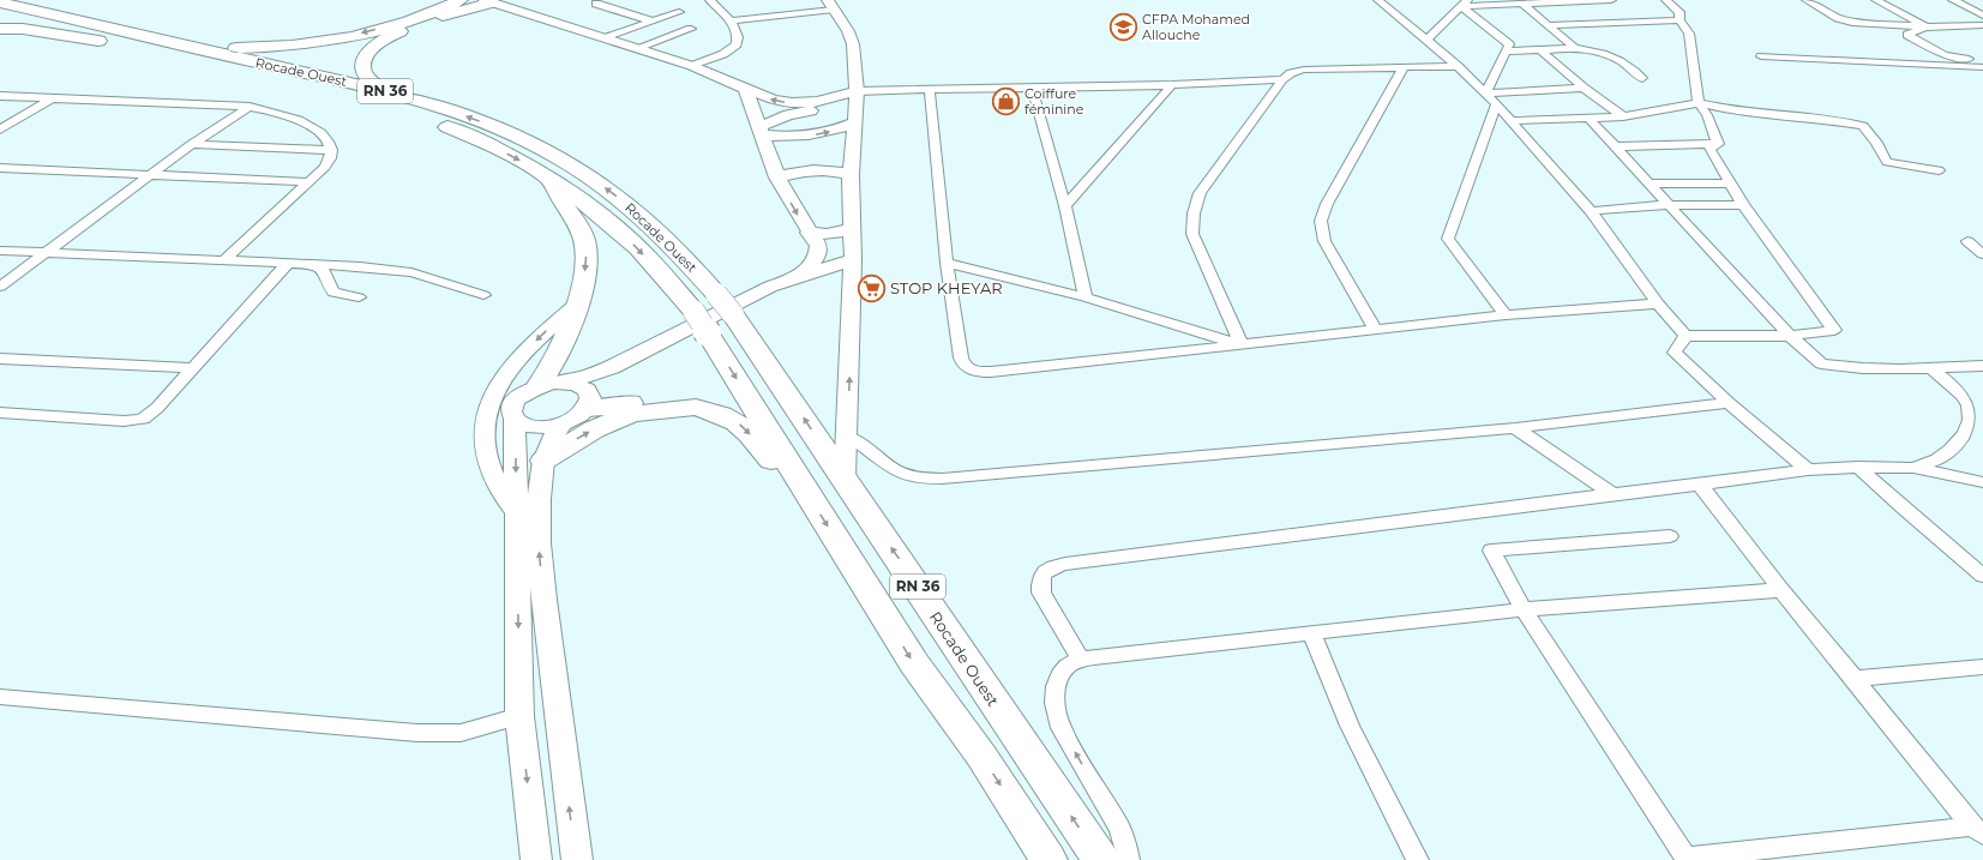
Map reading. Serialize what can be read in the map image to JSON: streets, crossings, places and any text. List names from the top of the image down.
{
  "streets": {
    "highway": ["Rocade Ouest", "RN 36"]
  },
  "places": {
    "school or university": ["CFPA Mohamed Allouche"],
    "shop": ["Coiffure féminine"],
    "supermarket": ["STOP KHEYAR"]
  }
}
